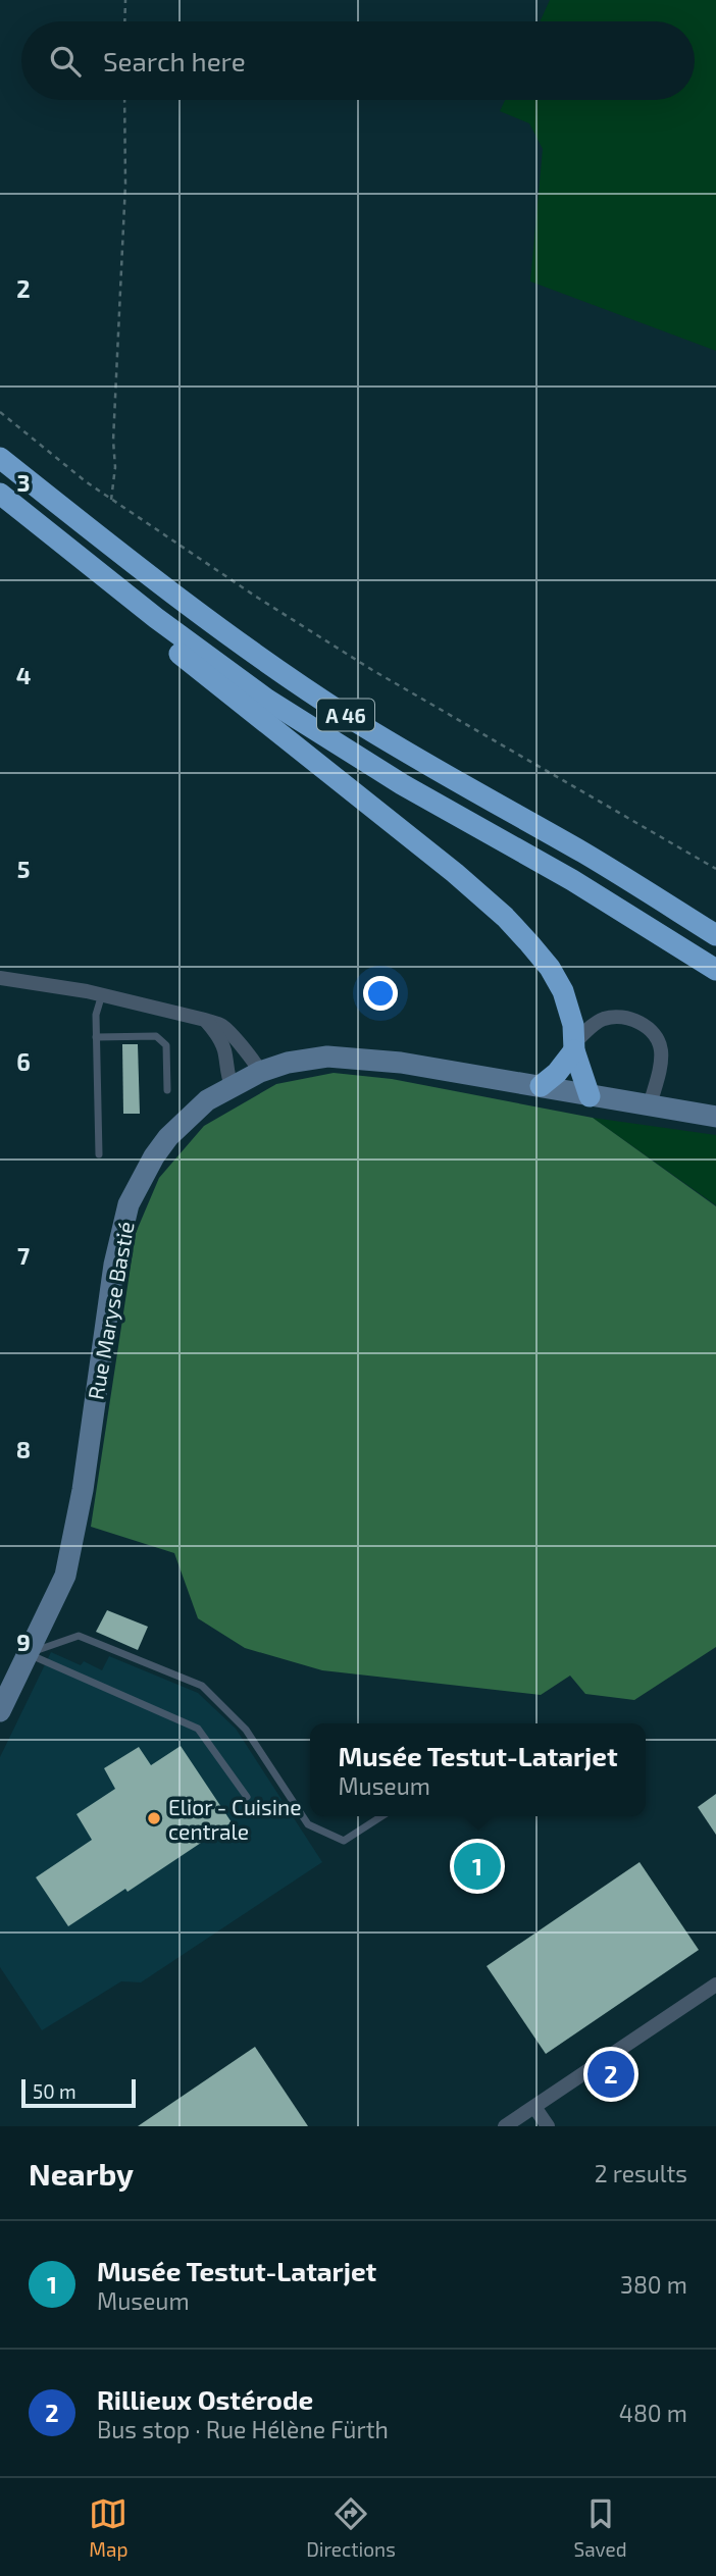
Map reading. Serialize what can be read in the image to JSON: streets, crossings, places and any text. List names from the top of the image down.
{
  "streets": {
    "highway": ["A 46"],
    "main road": ["Rue Maryse Bastié"]
  },
  "places": ["Elior - Cuisine centrale"],
  "scale_bar": "50 m",
  "page": {
    "search": "Search here",
    "popup": ["Musée Testut-Latarjet", "Museum"],
    "pins": ["1", "2"],
    "scale": "50 m",
    "heading": ["Nearby", "2 results"],
    "list": [
      {
        "mark": "1",
        "name": "Musée Testut-Latarjet",
        "note": "Museum",
        "value": "380 m"
      },
      {
        "mark": "2",
        "name": "Rillieux Ostérode",
        "note": "Bus stop · Rue Hélène Fürth",
        "value": "480 m"
      }
    ],
    "nav": ["Map", "Directions", "Saved"]
  },
  "grid": {
    "rows": [
      "2",
      "3",
      "4",
      "5",
      "6",
      "7",
      "8",
      "9"
    ]
  }
}
